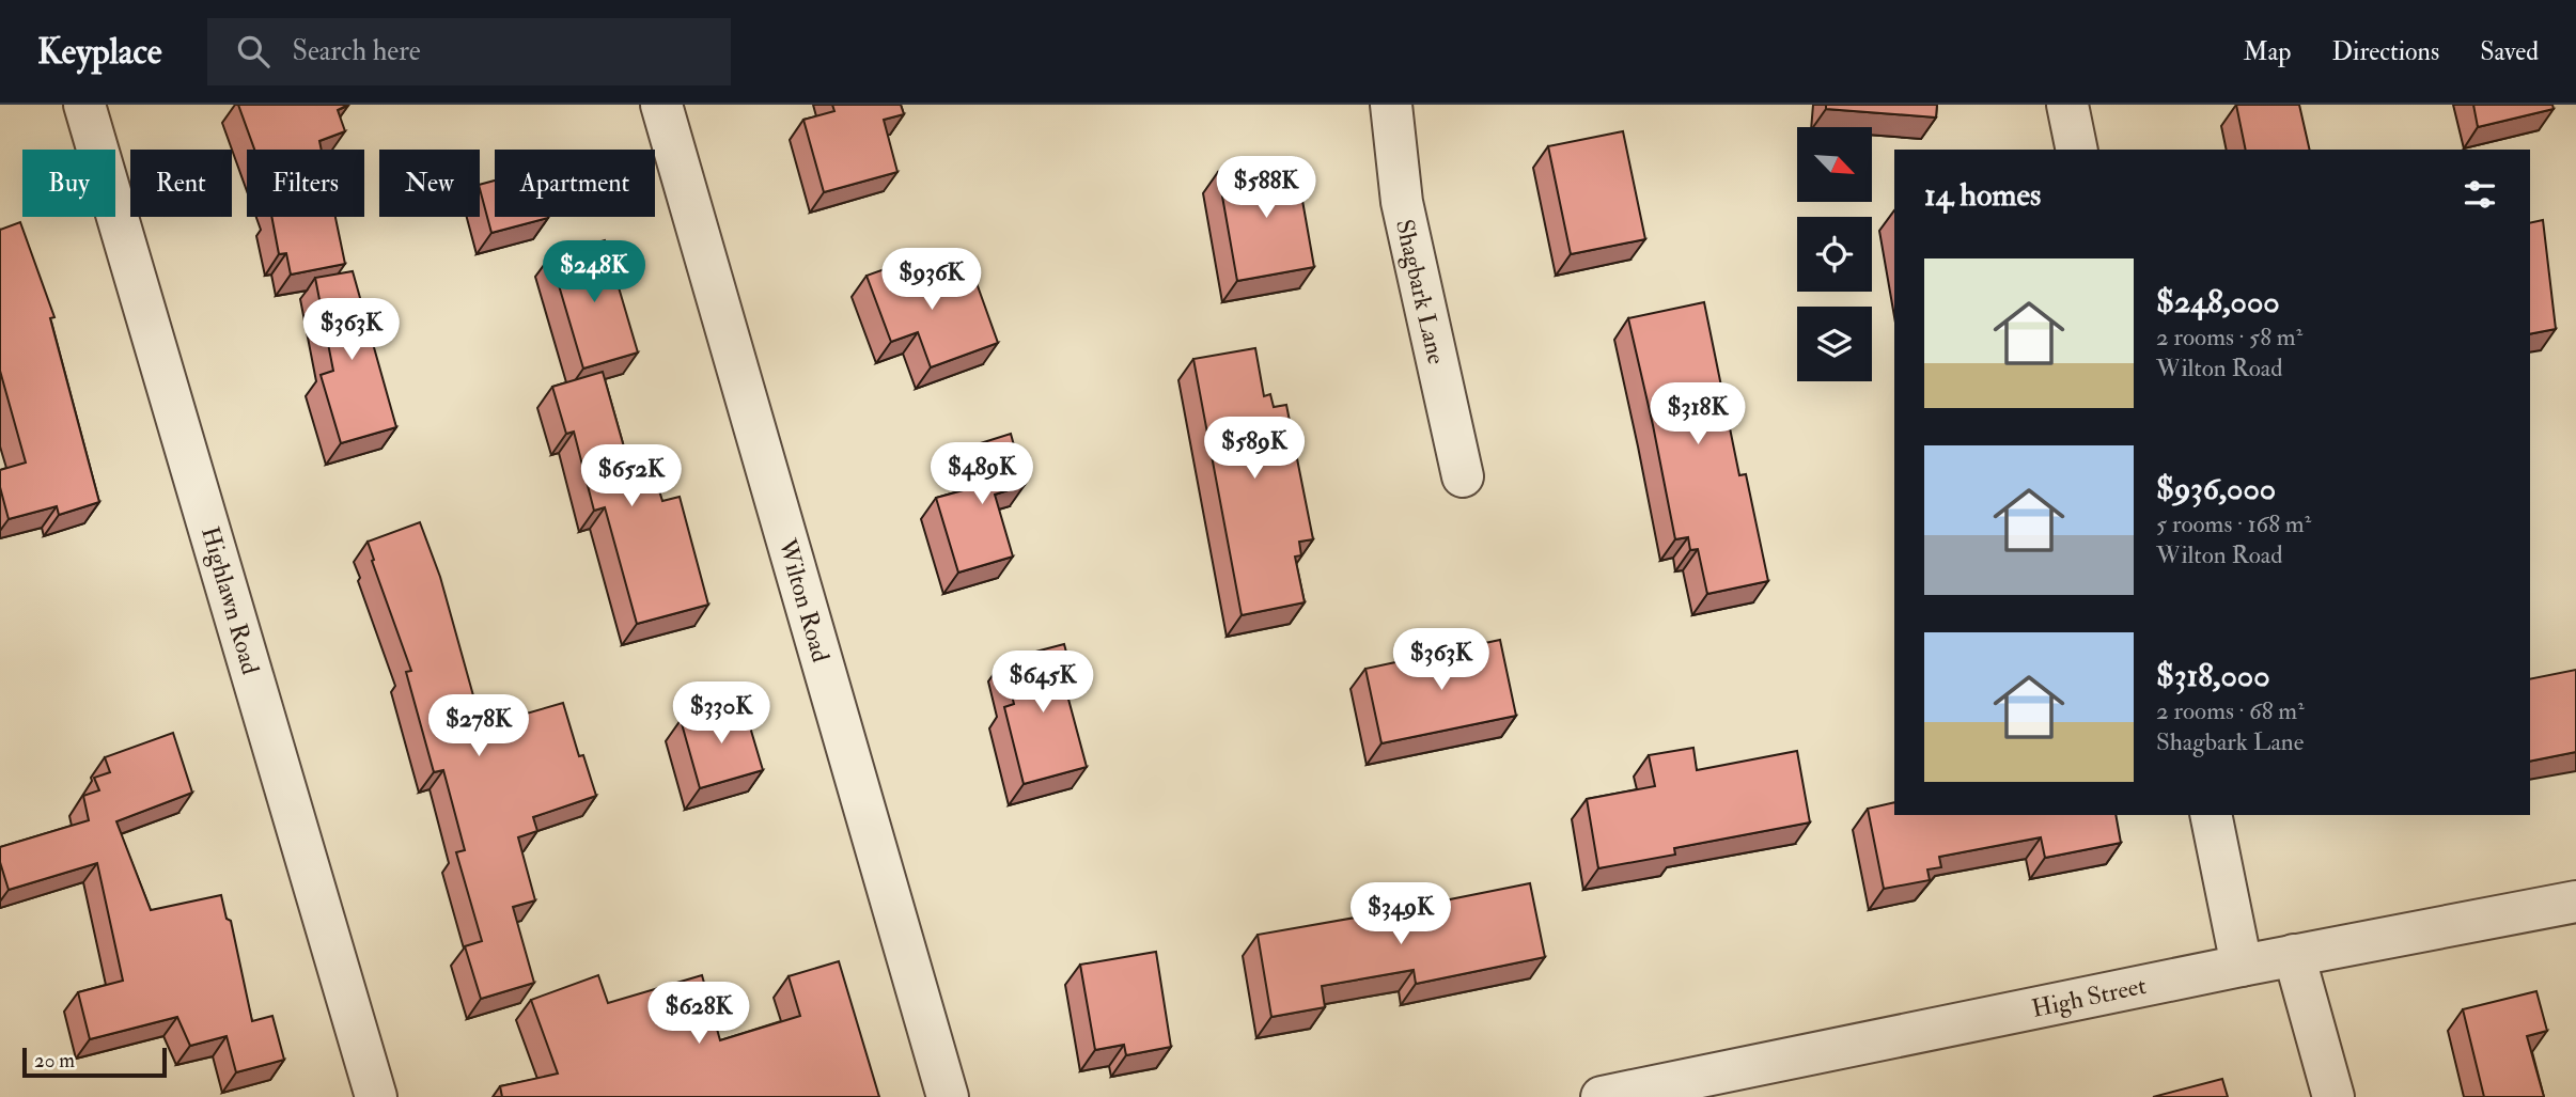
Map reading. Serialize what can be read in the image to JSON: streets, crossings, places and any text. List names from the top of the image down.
{
  "streets": {
    "street": [
      "Shagbark Lane",
      "Highlawn Road",
      "Wilton Road",
      "High Street"
    ]
  },
  "scale_bar": "20 m",
  "north": "bottom right",
  "page": {
    "header": "Keyplace",
    "search": "Search here",
    "nav": ["Map", "Directions", "Saved"],
    "chip": [
      "Buy",
      "Rent",
      "Filters",
      "New",
      "Apartment"
    ],
    "heading": "14 homes",
    "price": [
      "$588K",
      "$248K",
      "$936K",
      "$363K",
      "$318K",
      "$589K",
      "$489K",
      "$652K",
      "$363K",
      "$645K",
      "$330K",
      "$278K",
      "$349K",
      "$628K"
    ],
    "list": [
      {
        "name": "$248,000",
        "note": "2 rooms · 58 m² · Wilton Road"
      },
      {
        "name": "$936,000",
        "note": "5 rooms · 168 m² · Wilton Road"
      },
      {
        "name": "$318,000",
        "note": "2 rooms · 68 m² · Shagbark Lane"
      }
    ],
    "scale": "20 m"
  }
}
